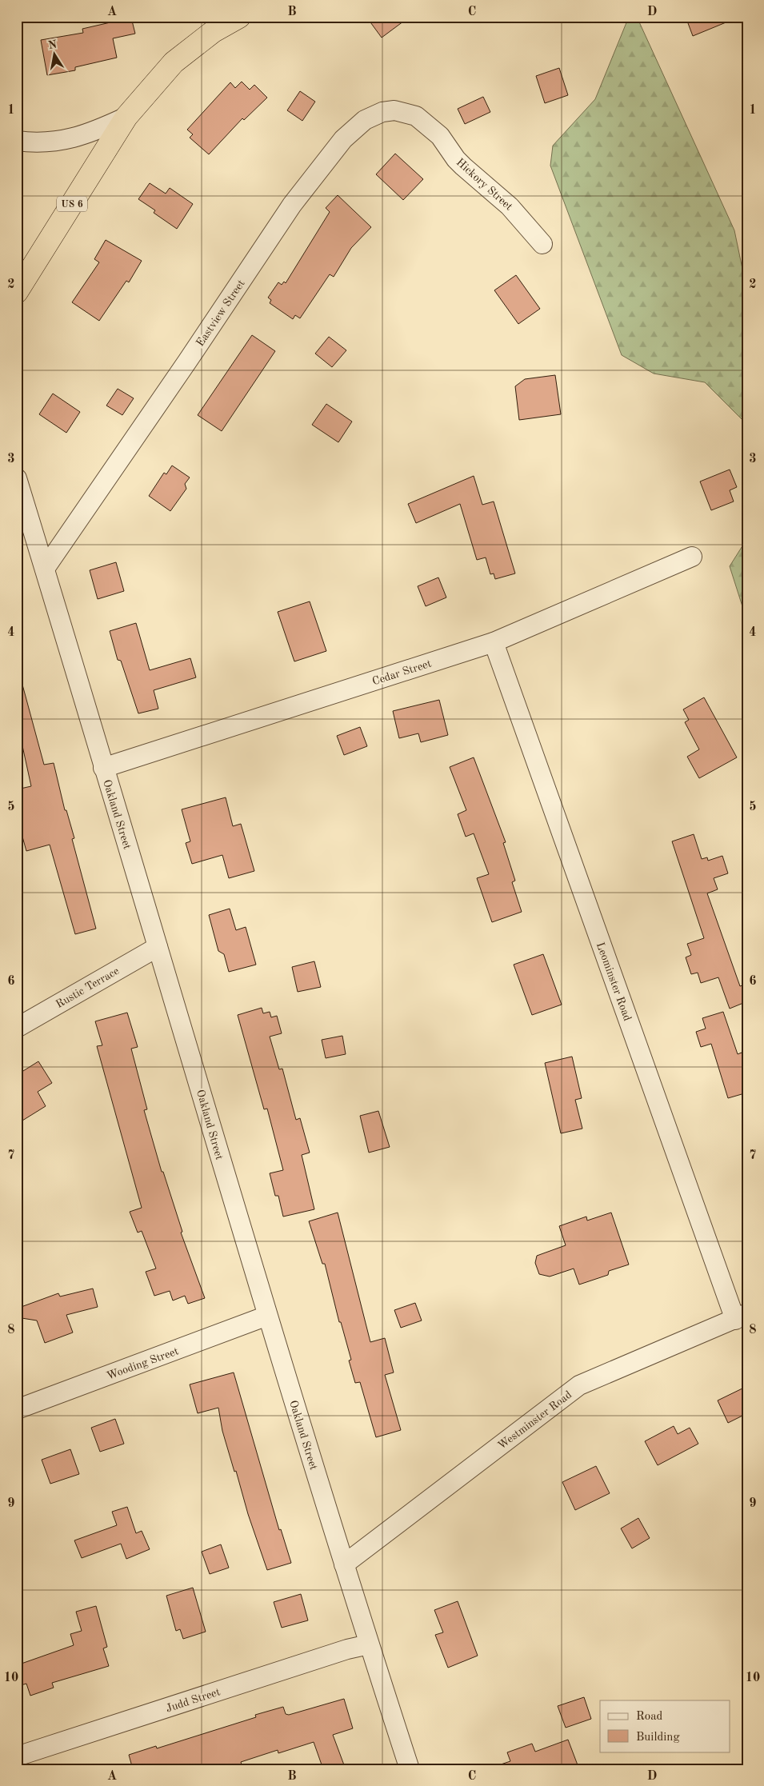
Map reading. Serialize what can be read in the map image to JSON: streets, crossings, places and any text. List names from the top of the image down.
{
  "streets": {
    "highway": ["US 6"],
    "street": [
      "Hickory Street",
      "Eastview Street",
      "Cedar Street",
      "Oakland Street",
      "Leominster Road",
      "Rustic Terrace",
      "Wooding Street",
      "Westminster Road",
      "Judd Street"
    ]
  },
  "crossings": [
    ["Hickory Street", "Eastview Street"],
    ["Eastview Street", "Oakland Street"],
    ["Cedar Street", "Oakland Street"],
    ["Cedar Street", "Leominster Road"],
    ["Oakland Street", "Rustic Terrace"],
    ["Oakland Street", "Wooding Street"],
    ["Oakland Street", "Westminster Road"],
    ["Oakland Street", "Judd Street"],
    ["Leominster Road", "Westminster Road"]
  ],
  "legend": ["Road", "Building"],
  "north": "top",
  "grid": {
    "columns": [
      "A",
      "B",
      "C",
      "D"
    ],
    "rows": [
      "1",
      "2",
      "3",
      "4",
      "5",
      "6",
      "7",
      "8",
      "9",
      "10"
    ]
  }
}
